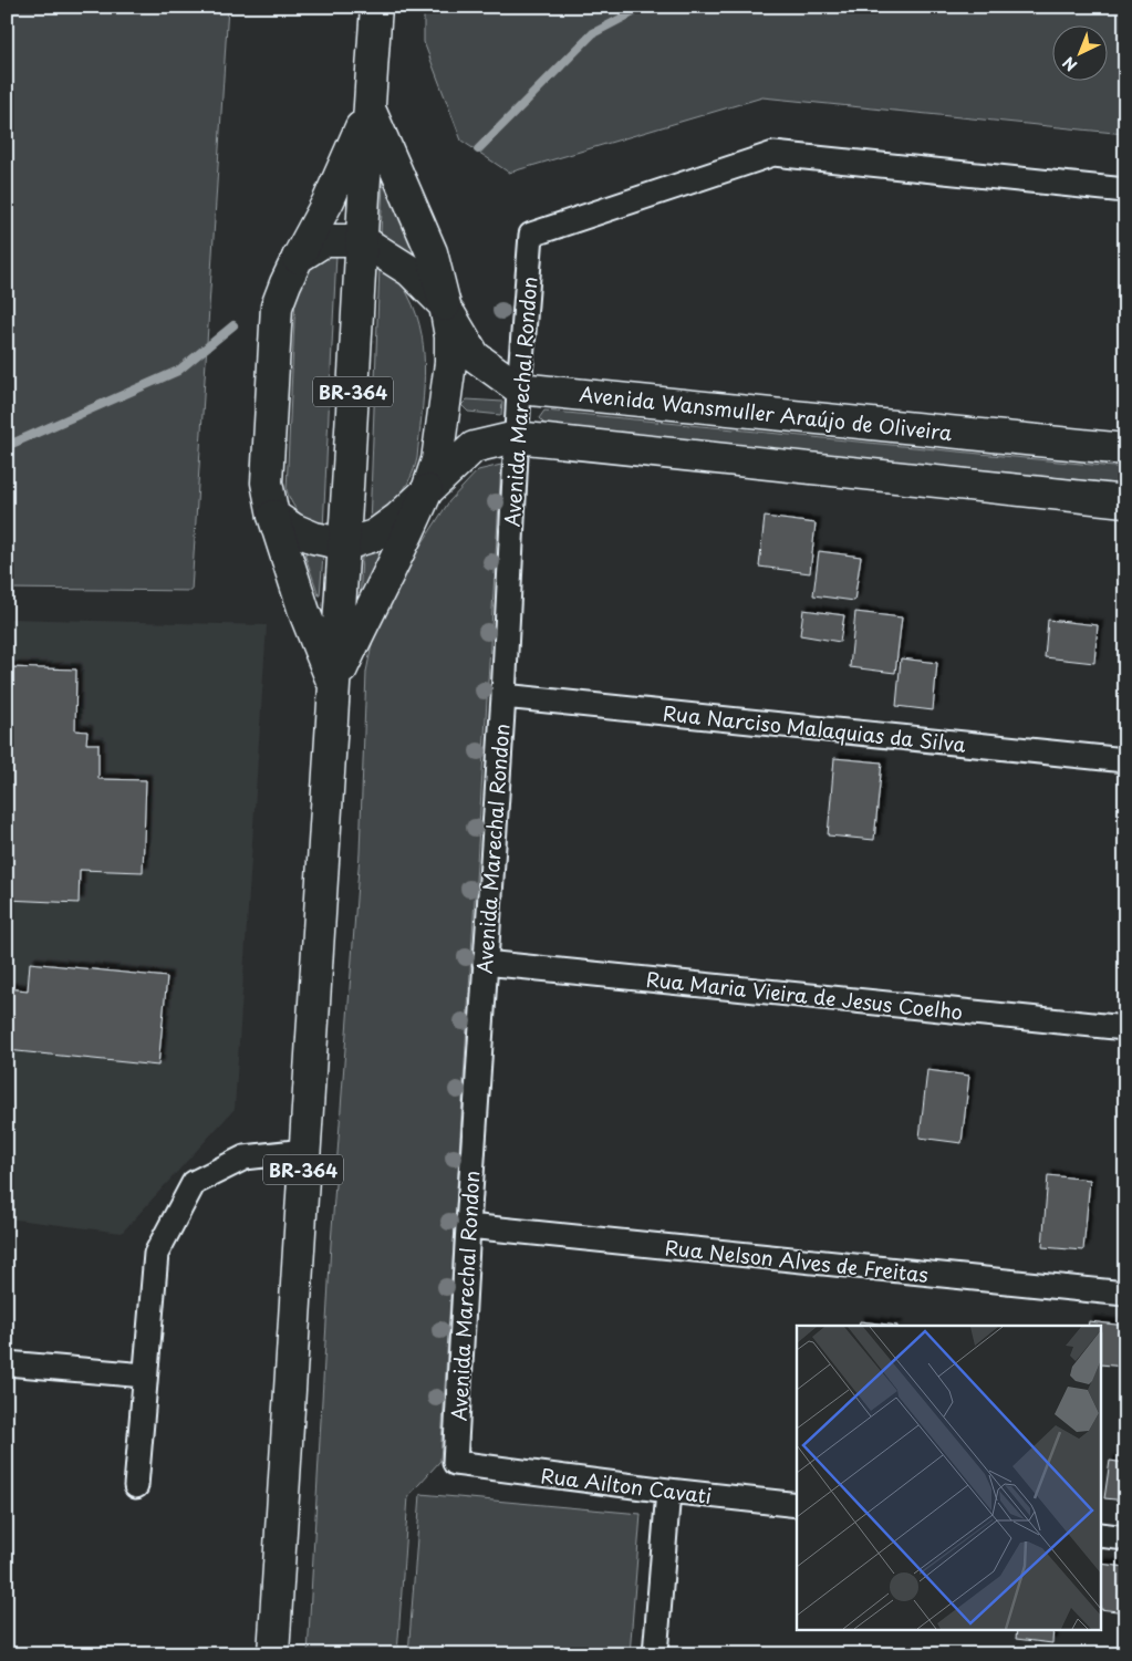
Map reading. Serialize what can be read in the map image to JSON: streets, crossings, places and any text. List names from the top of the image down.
{
  "streets": {
    "main road": ["BR-364", "Avenida Wansmuller Araújo de Oliveira"],
    "street": [
      "Avenida Marechal Rondon",
      "Rua Narciso Malaquias da Silva",
      "Rua Maria Vieira de Jesus Coelho",
      "Rua Nelson Alves de Freitas",
      "Rua Ailton Cavati"
    ]
  },
  "crossings": [
    ["Avenida Marechal Rondon", "Avenida Wansmuller Araújo de Oliveira"],
    ["Avenida Marechal Rondon", "Rua Narciso Malaquias da Silva"],
    ["Avenida Marechal Rondon", "Rua Maria Vieira de Jesus Coelho"],
    ["Avenida Marechal Rondon", "Rua Nelson Alves de Freitas"],
    ["Avenida Marechal Rondon", "Rua Ailton Cavati"]
  ],
  "north": "bottom left"
}
